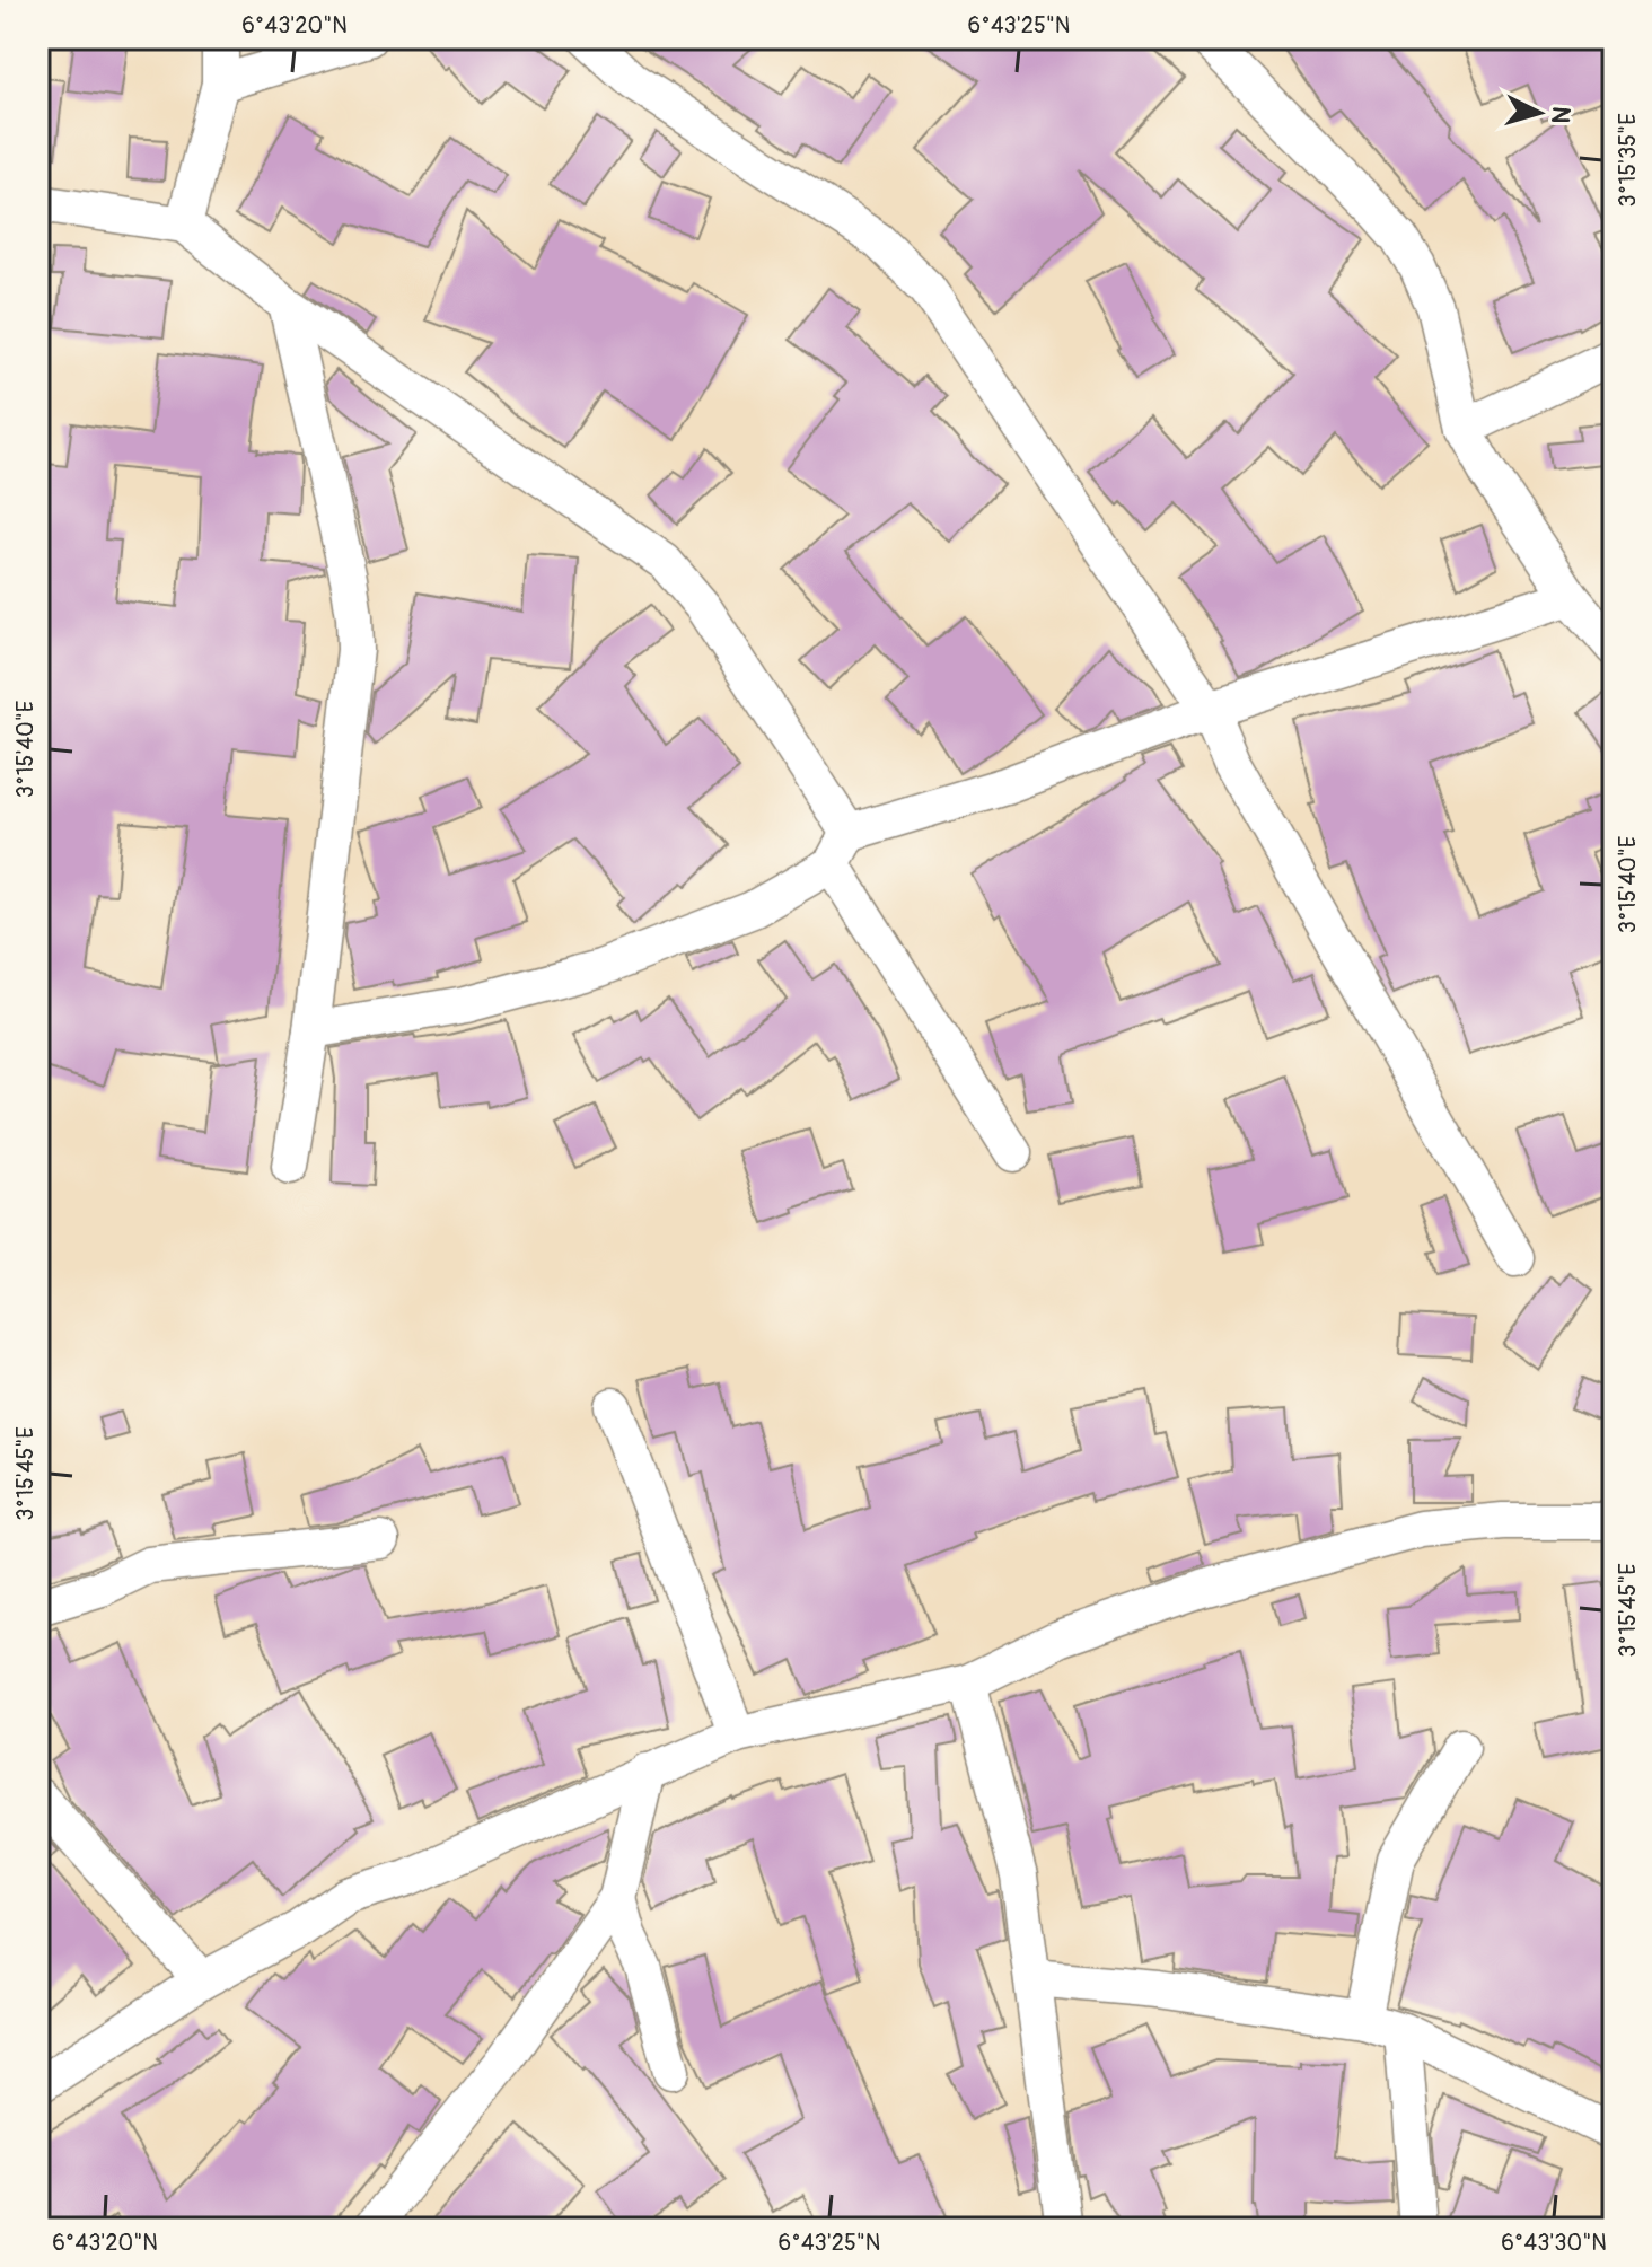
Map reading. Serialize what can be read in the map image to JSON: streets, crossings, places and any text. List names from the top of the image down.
{
  "north": "right",
  "coordinates": [
    "6°43'20\"N",
    "6°43'25\"N",
    "3°15'35\"E",
    "3°15'40\"E",
    "3°15'45\"E",
    "6°43'30\"N"
  ]
}
